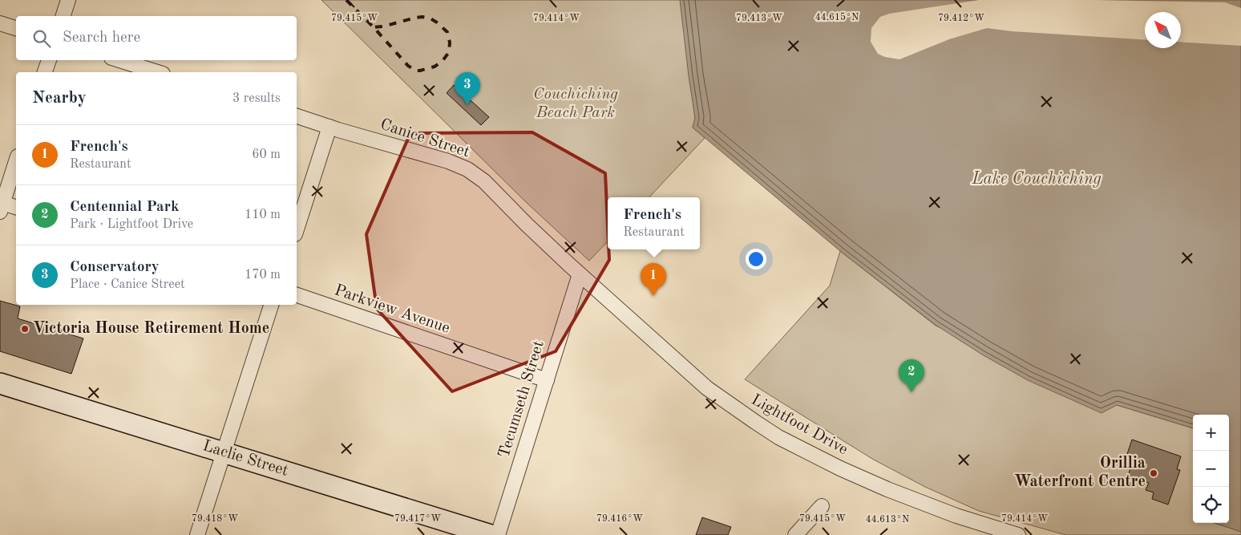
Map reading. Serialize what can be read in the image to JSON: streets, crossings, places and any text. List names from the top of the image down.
{
  "streets": {
    "main road": ["Laclie Street"],
    "street": [
      "Canice Street",
      "Parkview Avenue",
      "Tecumseth Street",
      "Lightfoot Drive"
    ]
  },
  "crossings": [
    ["Canice Street", "Tecumseth Street"],
    ["Canice Street", "Lightfoot Drive"],
    ["Parkview Avenue", "Tecumseth Street"],
    ["Tecumseth Street", "Lightfoot Drive"]
  ],
  "water": ["Lake Couchiching"],
  "parks": ["Couchiching Beach Park"],
  "places": ["Victoria House Retirement Home", "Orillia Waterfront Centre"],
  "north": "top left",
  "page": {
    "search": "Search here",
    "pins": ["3", "1", "2"],
    "heading": ["Nearby", "3 results"],
    "list": [
      {
        "mark": "1",
        "name": "French's",
        "note": "Restaurant",
        "value": "60 m"
      },
      {
        "mark": "2",
        "name": "Centennial Park",
        "note": "Park · Lightfoot Drive",
        "value": "110 m"
      },
      {
        "mark": "3",
        "name": "Conservatory",
        "note": "Place · Canice Street",
        "value": "170 m"
      }
    ],
    "popup": ["French's", "Restaurant"],
    "map_buttons": ["+", "−"]
  },
  "coordinates": [
    "44.615°N",
    "79.415°W",
    "79.414°W",
    "79.413°W",
    "79.412°W",
    "79.418°W",
    "79.417°W",
    "79.416°W",
    "44.613°N"
  ]
}
